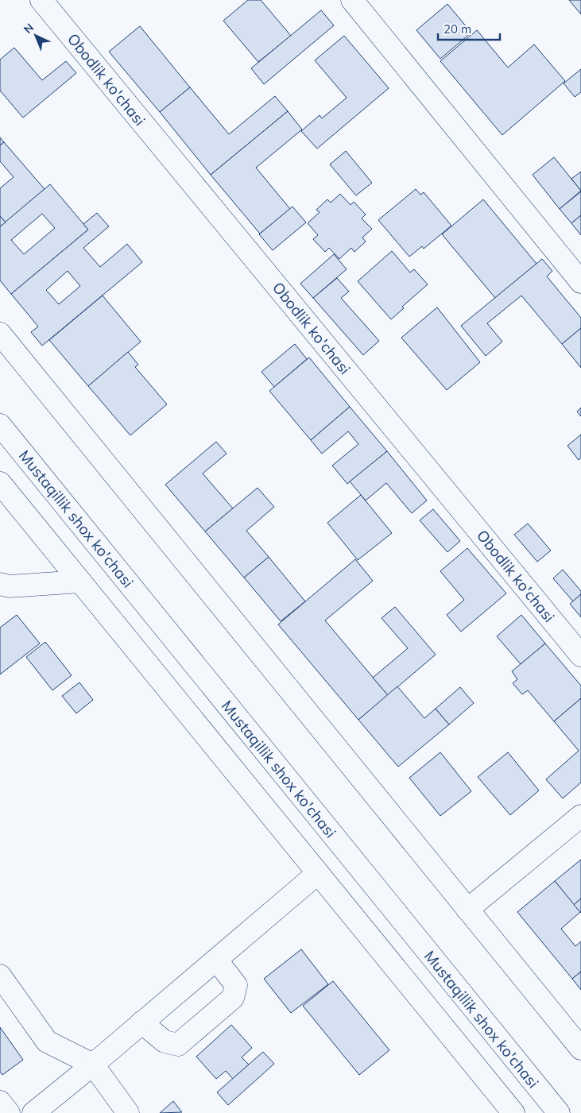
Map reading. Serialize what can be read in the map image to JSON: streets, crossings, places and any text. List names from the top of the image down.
{
  "streets": {
    "street": ["Obodlik ko'chasi", "Mustaqillik shox ko'chasi"]
  },
  "scale_bar": "20 m",
  "north": "top left"
}
